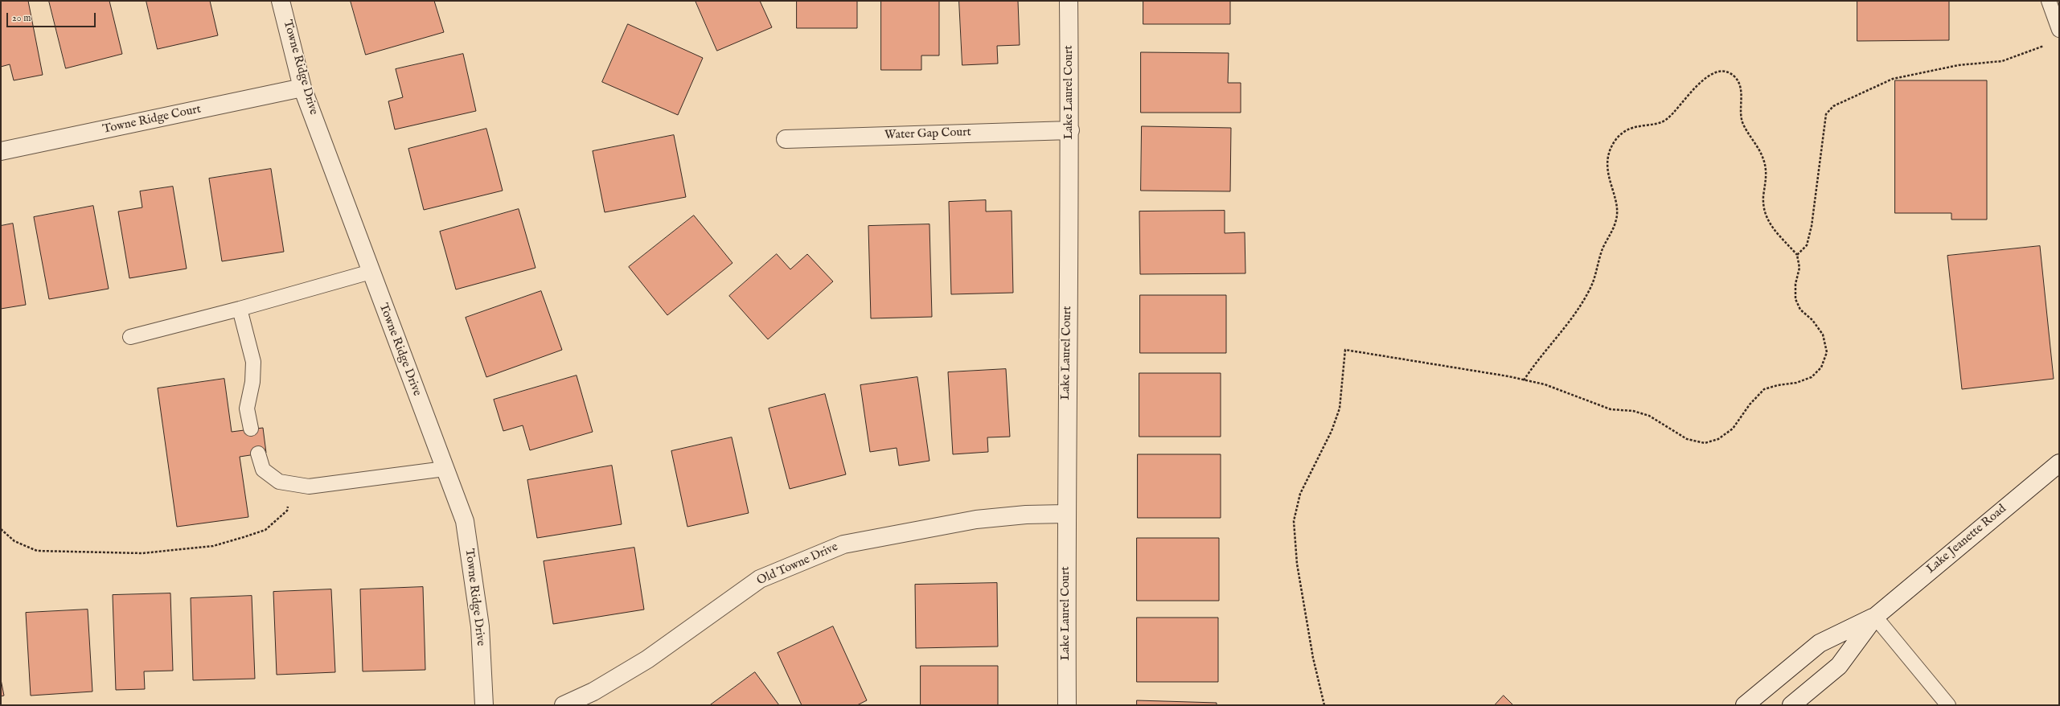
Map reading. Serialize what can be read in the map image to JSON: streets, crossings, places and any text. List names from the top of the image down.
{
  "streets": {
    "street": [
      "Towne Ridge Drive",
      "Lake Laurel Court",
      "Towne Ridge Court",
      "Water Gap Court",
      "Lake Jeanette Road",
      "Old Towne Drive"
    ]
  },
  "crossings": [
    ["Towne Ridge Drive", "Towne Ridge Court"],
    ["Lake Laurel Court", "Water Gap Court"],
    ["Lake Laurel Court", "Old Towne Drive"]
  ],
  "scale_bar": "20 m"
}
